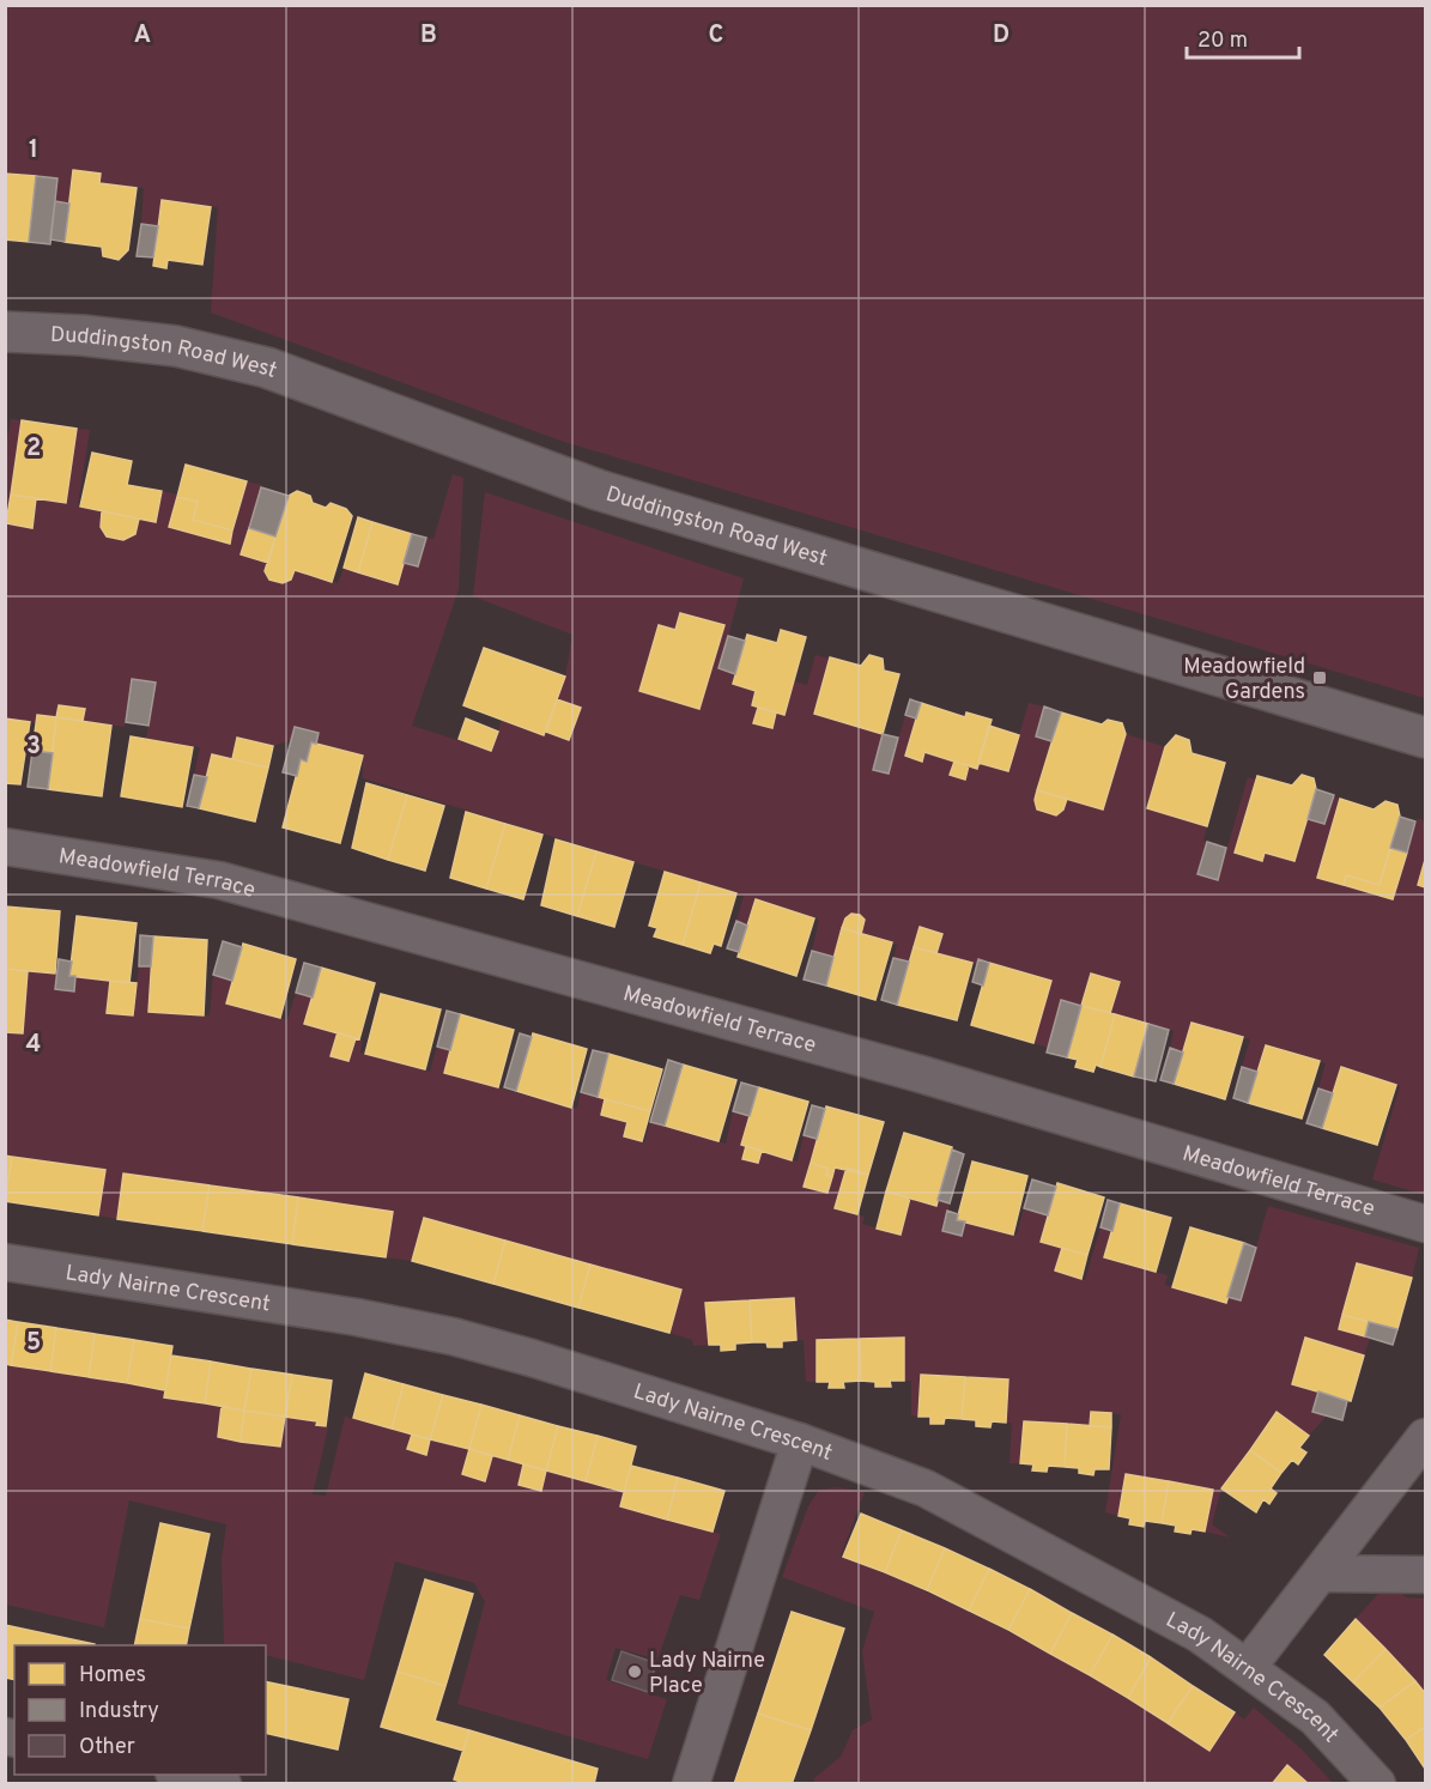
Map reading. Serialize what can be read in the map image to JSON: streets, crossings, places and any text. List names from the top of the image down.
{
  "streets": {
    "street": ["Duddingston Road West", "Meadowfield Terrace", "Lady Nairne Crescent"]
  },
  "places": {
    "transit": ["Meadowfield Gardens"],
    "other": ["Lady Nairne Place"]
  },
  "legend": ["Homes", "Industry", "Other"],
  "scale_bar": "20 m",
  "grid": {
    "columns": [
      "A",
      "B",
      "C",
      "D"
    ],
    "rows": [
      "1",
      "2",
      "3",
      "4",
      "5"
    ]
  }
}
